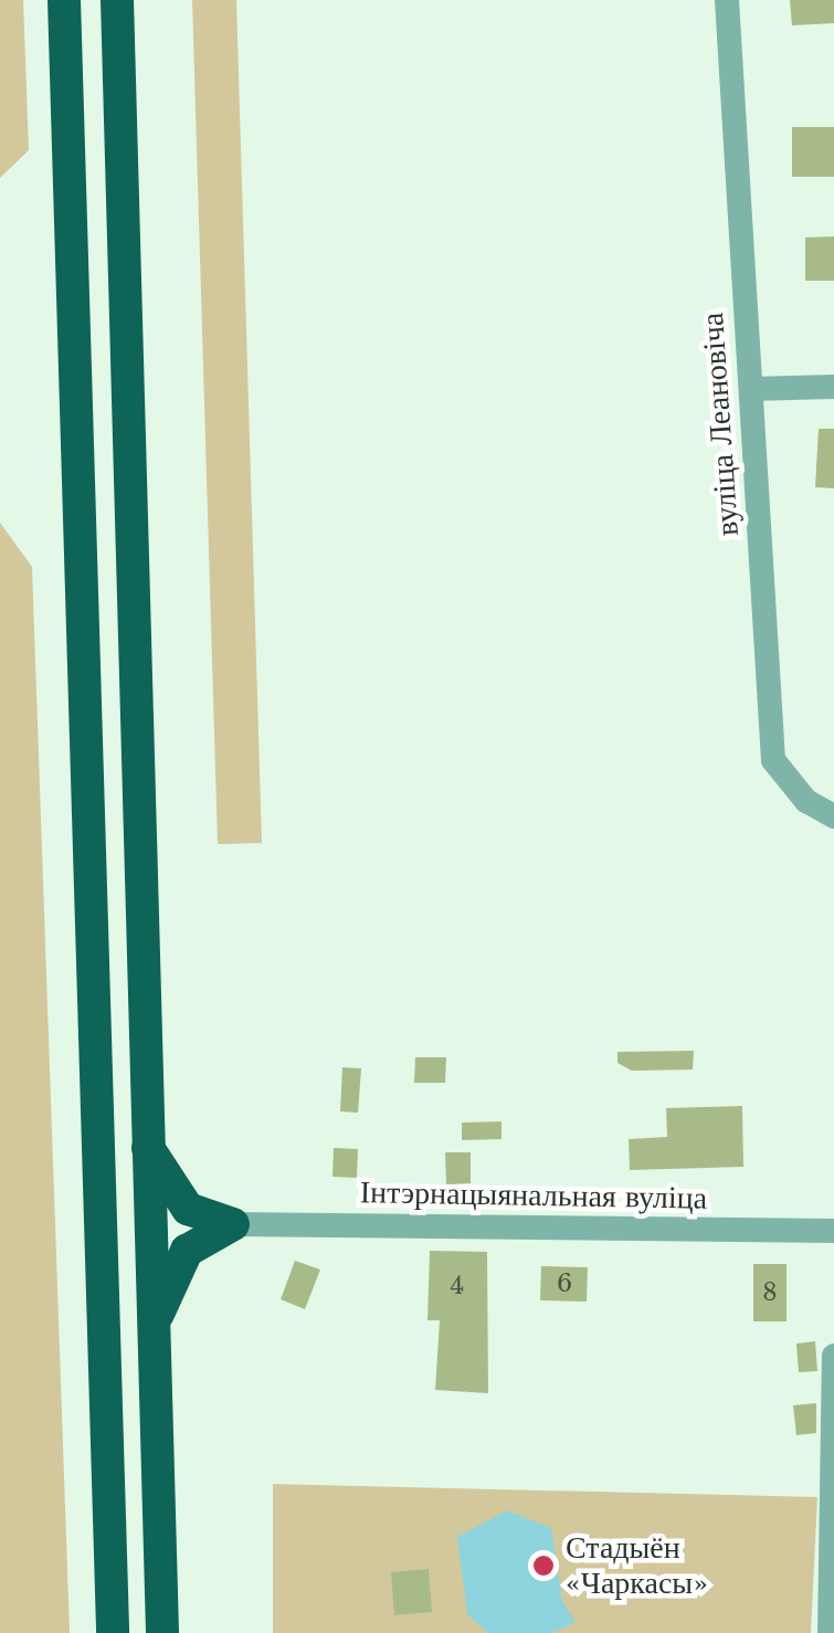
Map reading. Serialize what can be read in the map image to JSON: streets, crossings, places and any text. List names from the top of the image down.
{
  "streets": {
    "street": ["вуліца Леановіча", "Інтэрнацыянальная вуліца"]
  },
  "places": ["Стадыён «Чаркасы»"],
  "house_numbers": ["6", "4", "8"]
}
